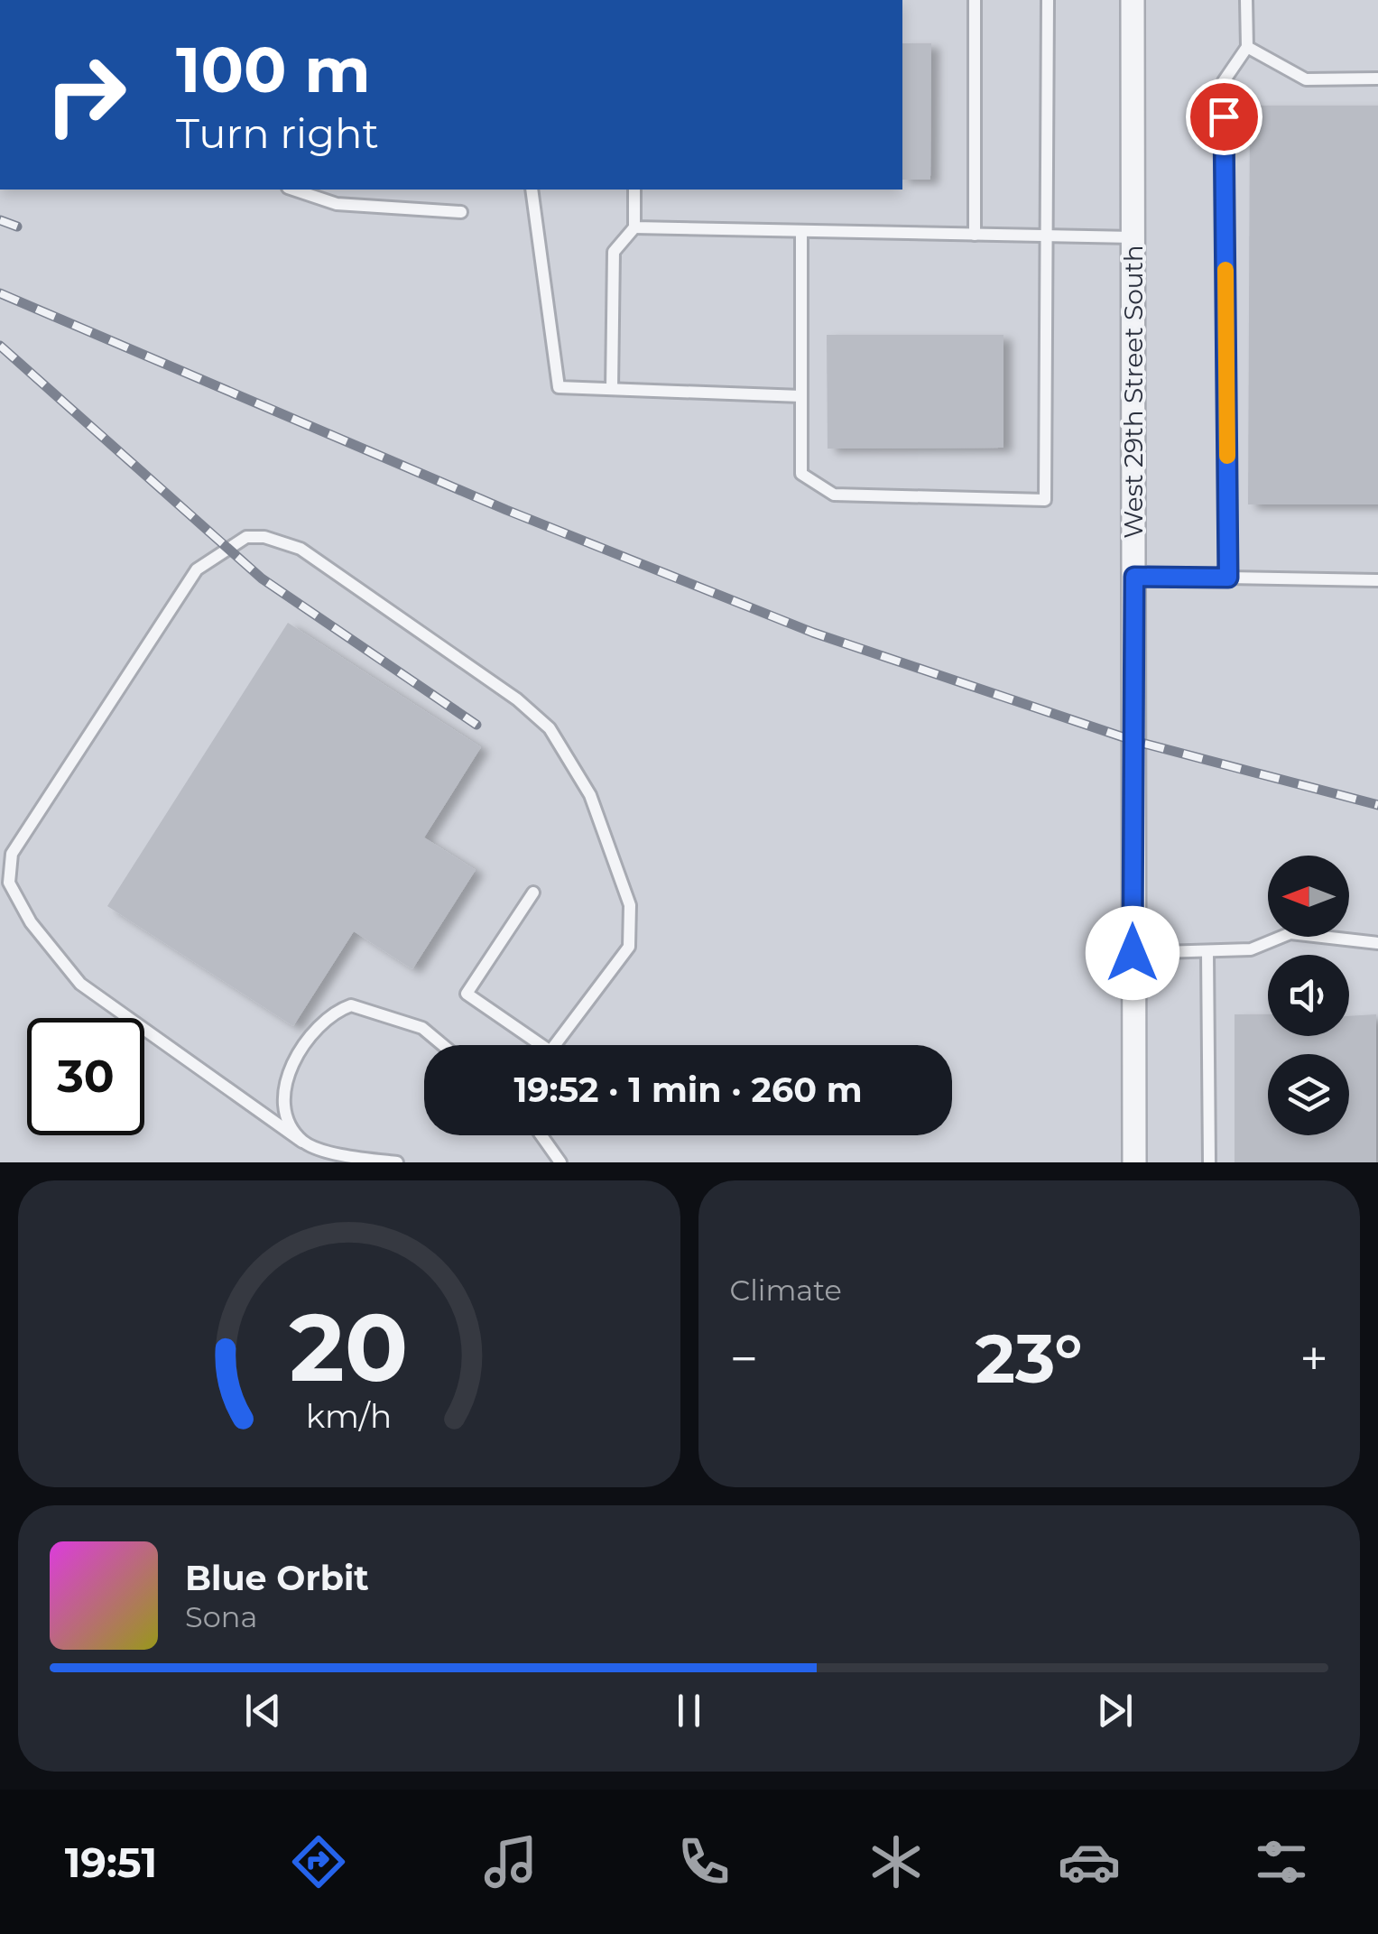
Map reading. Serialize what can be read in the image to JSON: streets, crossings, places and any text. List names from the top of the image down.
{
  "streets": {
    "street": ["West 29th Street South"]
  },
  "north": "left",
  "page": {
    "turn": ["100 m", "Turn right"],
    "limit": "30",
    "trip": "19:52 · 1 min · 260 m",
    "tile": "Climate",
    "heat": ["−", "23°", "+"],
    "song": ["Blue Orbit", "Sona"],
    "tabs": "19:51",
    "gauge": ["20", "km/h"]
  }
}
